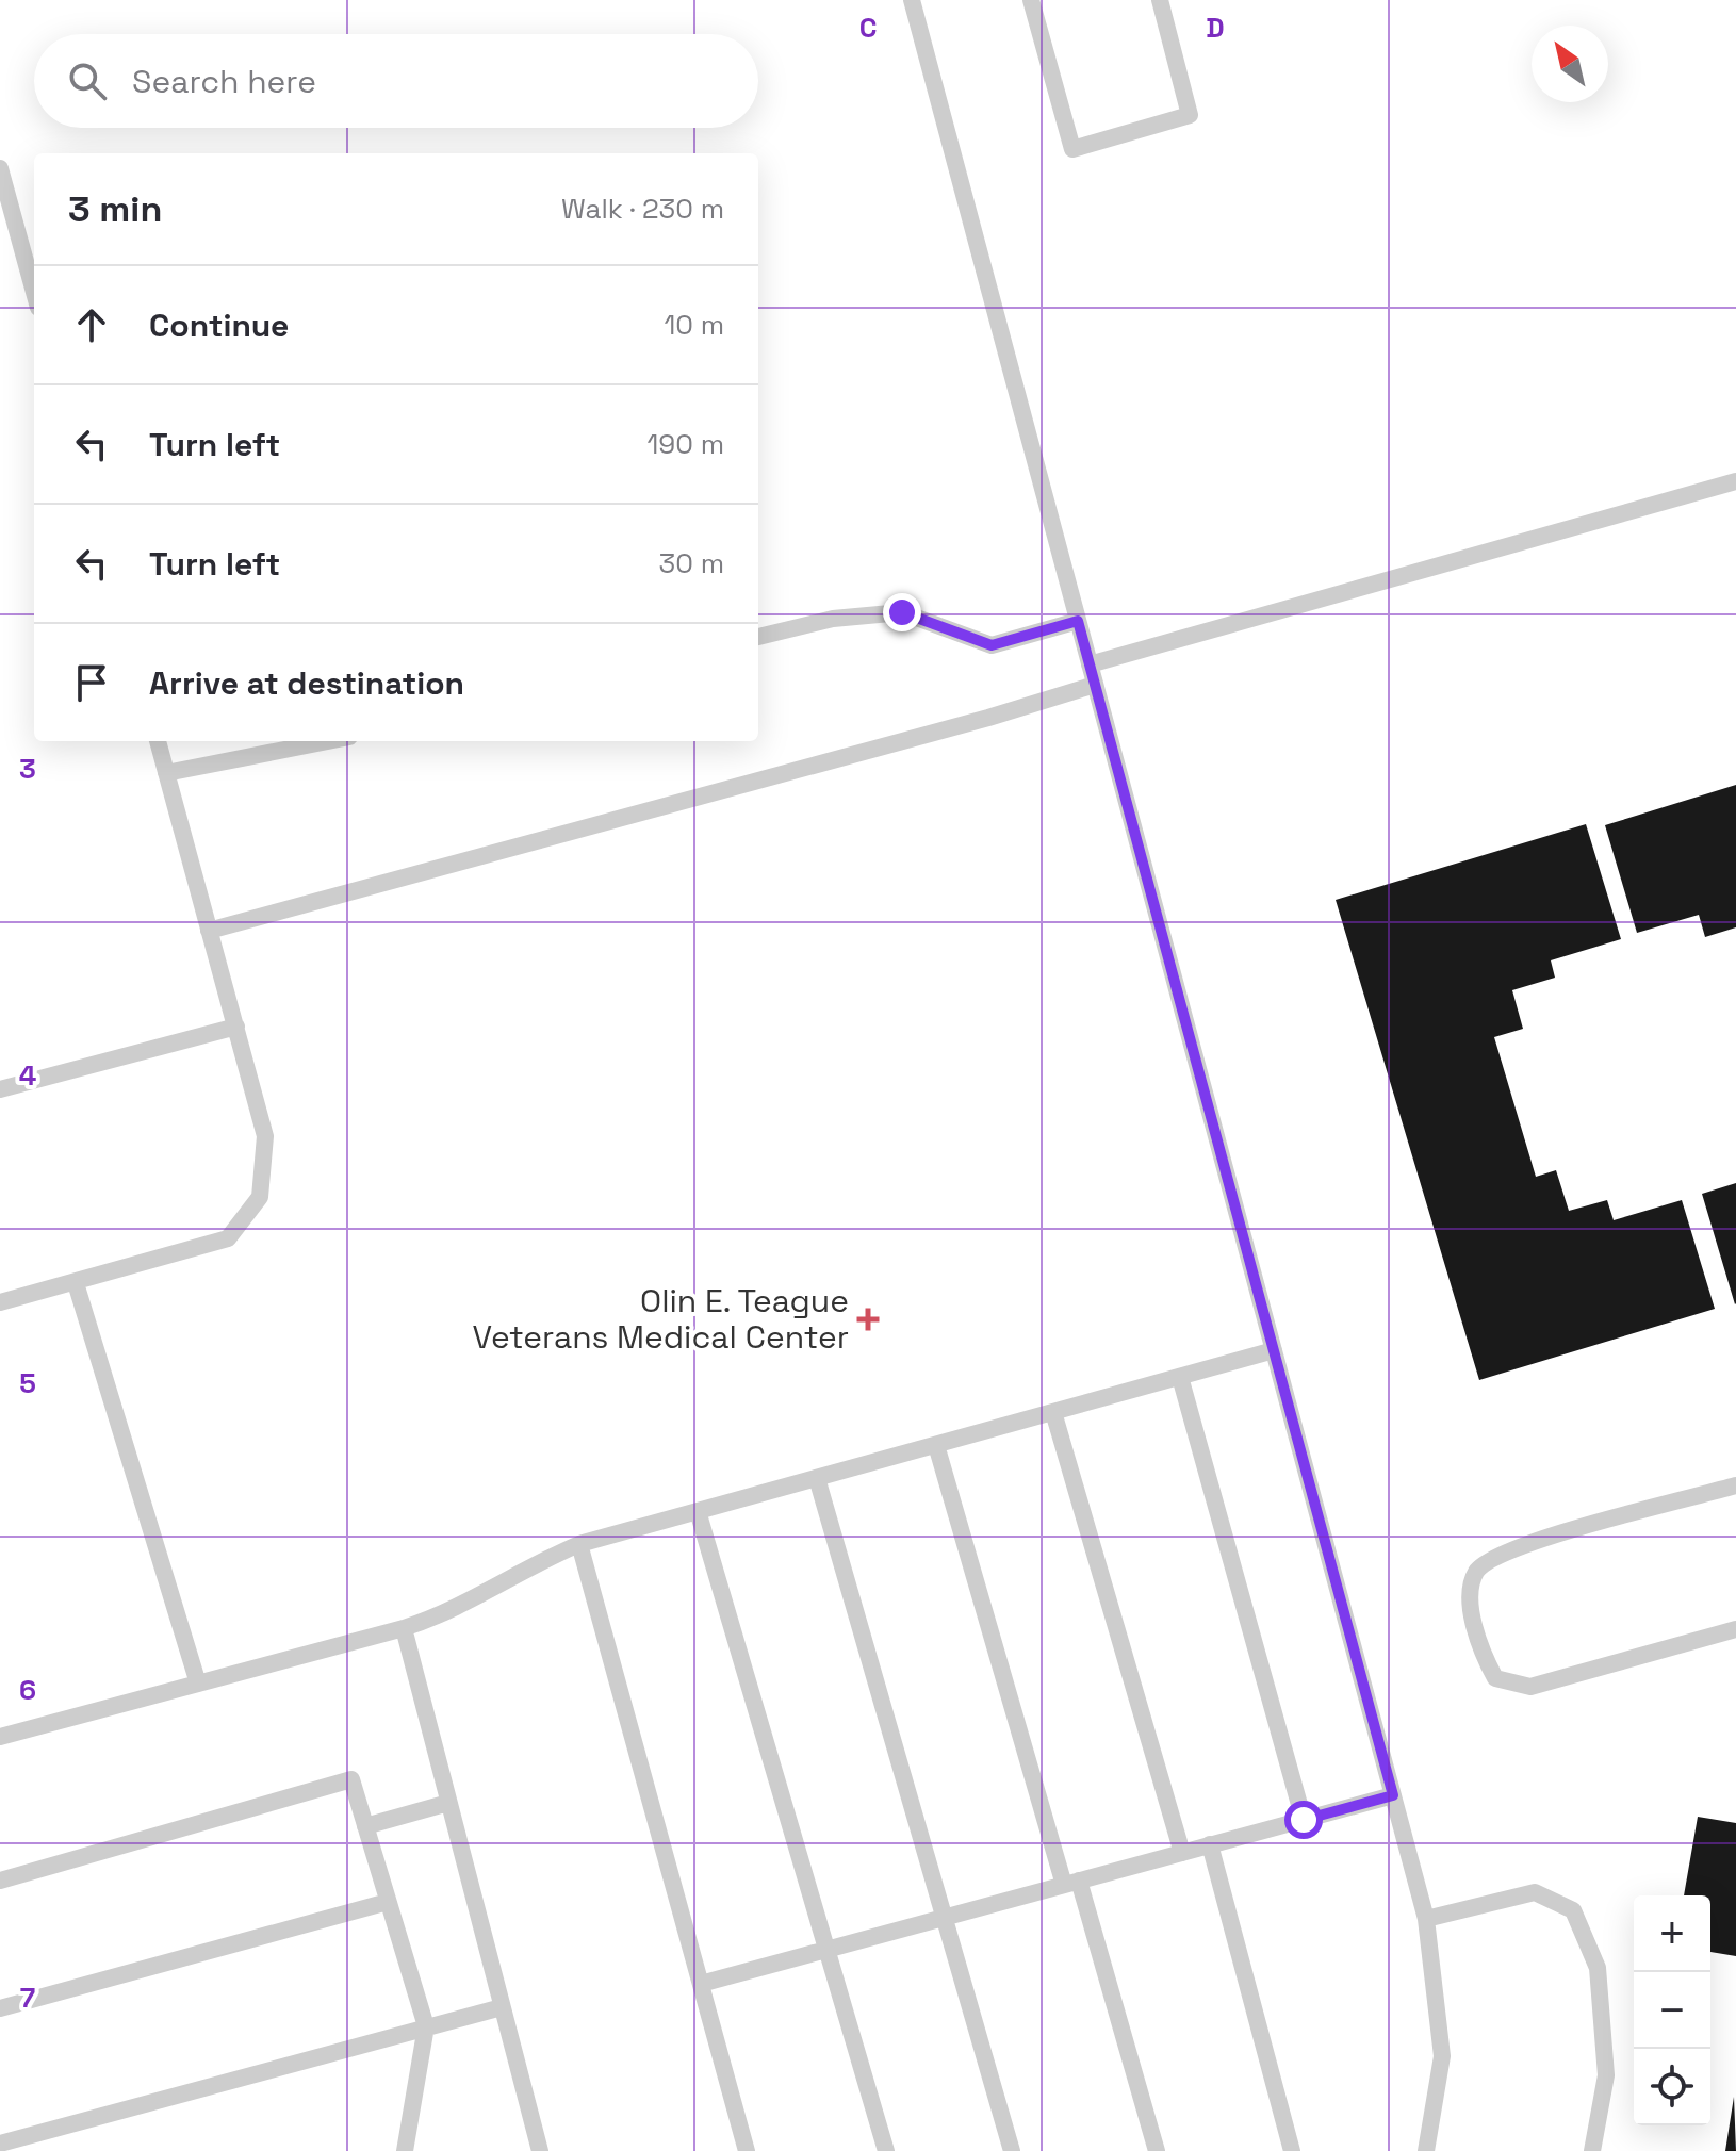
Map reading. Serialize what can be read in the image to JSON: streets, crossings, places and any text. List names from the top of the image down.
{
  "places": {
    "health": ["Olin E. Teague Veterans Medical Center"]
  },
  "north": "top left",
  "page": {
    "search": "Search here",
    "heading": ["3 min", "Walk · 230 m"],
    "list": [
      ["Continue", "10 m"],
      ["Turn left", "190 m"],
      ["Turn left", "30 m"],
      "Arrive at destination"
    ],
    "map_buttons": ["+", "−"]
  },
  "grid": {
    "columns": ["C", "D"],
    "rows": [
      "3",
      "4",
      "5",
      "6",
      "7"
    ]
  }
}
